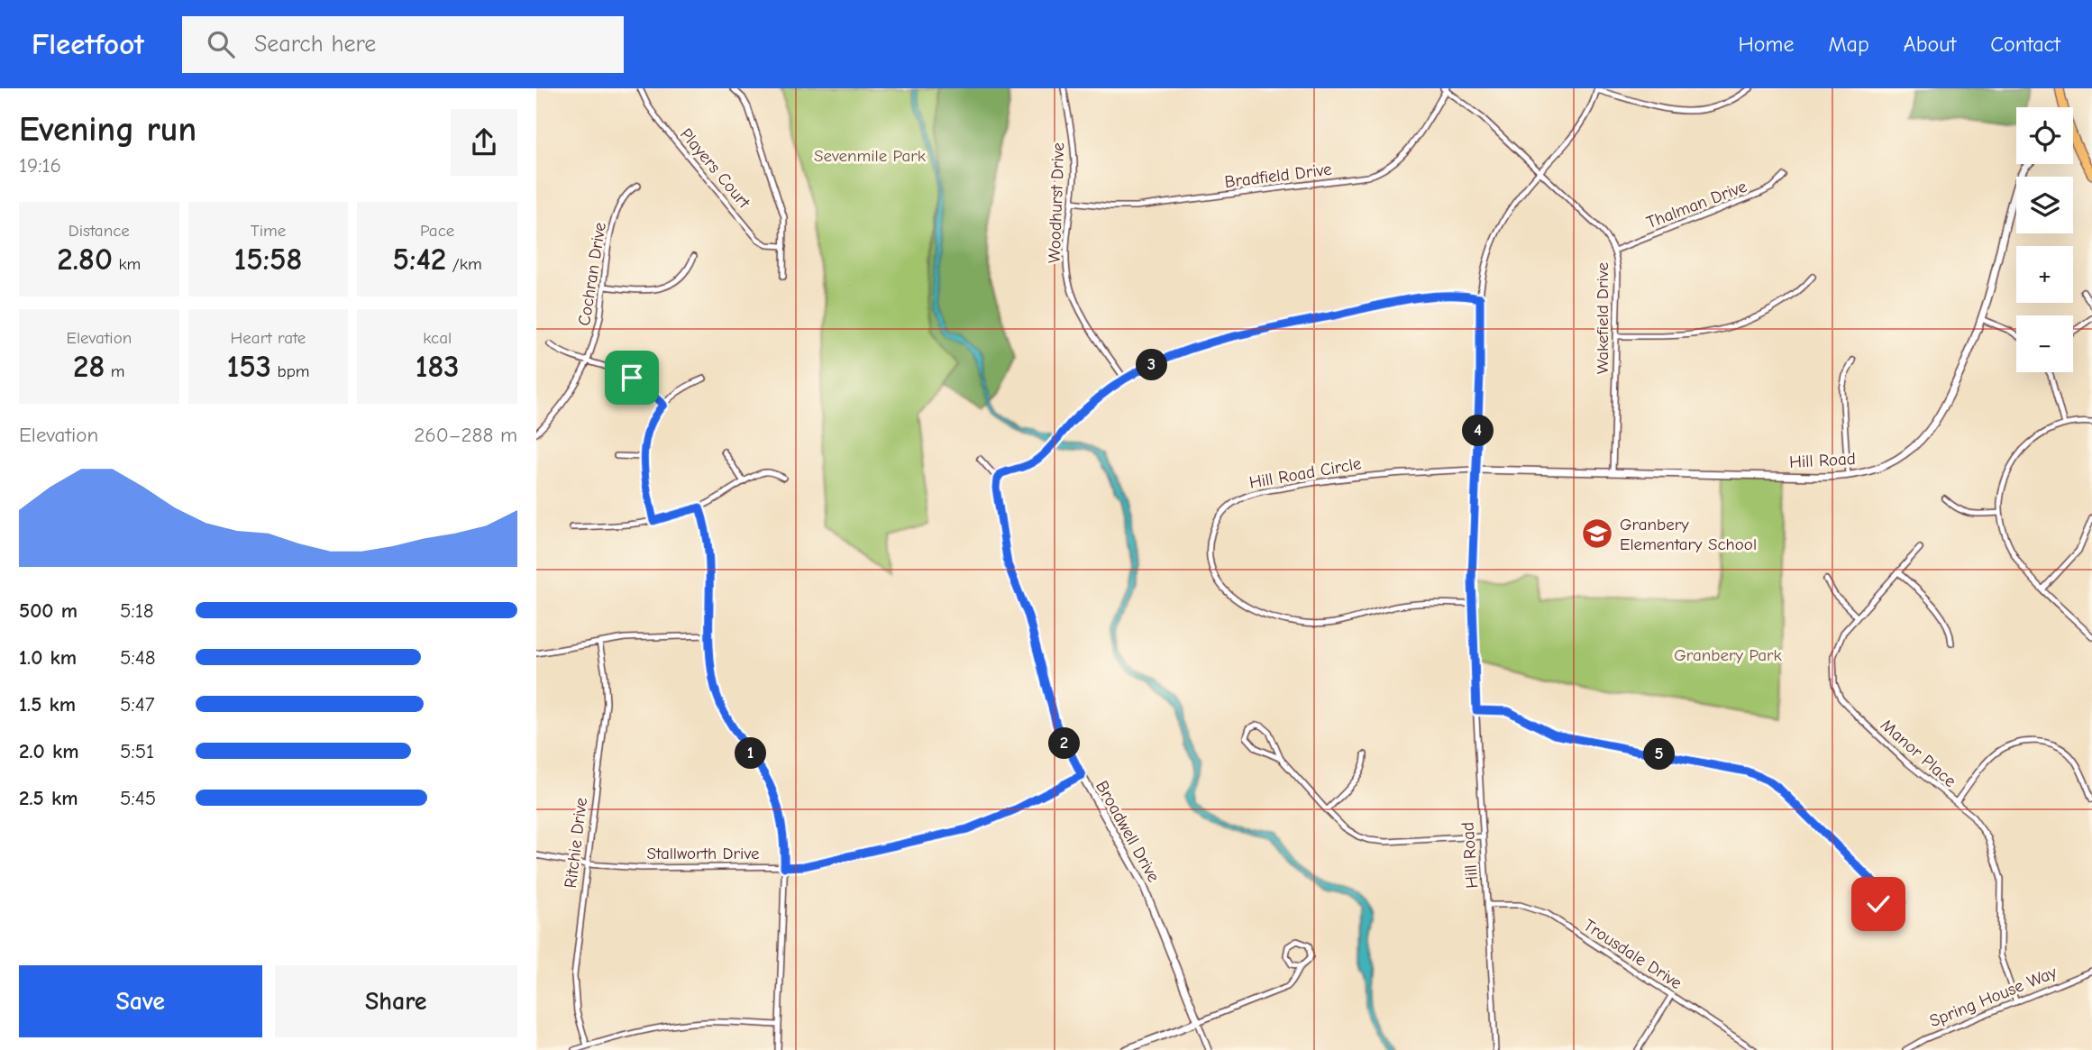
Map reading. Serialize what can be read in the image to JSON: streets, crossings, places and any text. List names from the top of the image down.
{
  "streets": {
    "street": [
      "Players Court",
      "Bradfield Drive",
      "Woodhurst Drive",
      "Thalman Drive",
      "Cochran Drive",
      "Wakefield Drive",
      "Hill Road",
      "Hill Road Circle",
      "Manor Place",
      "Broadwell Drive",
      "Ritchie Drive",
      "Stallworth Drive",
      "Trousdale Drive",
      "Spring House Way"
    ]
  },
  "crossings": [
    ["Bradfield Drive", "Woodhurst Drive"],
    ["Bradfield Drive", "Wakefield Drive"],
    ["Thalman Drive", "Wakefield Drive"],
    ["Wakefield Drive", "Hill Road"],
    ["Hill Road", "Hill Road Circle"],
    ["Hill Road", "Trousdale Drive"],
    ["Manor Place", "Spring House Way"],
    ["Broadwell Drive", "Stallworth Drive"],
    ["Ritchie Drive", "Stallworth Drive"]
  ],
  "parks": ["Sevenmile Park", "Granbery Park"],
  "places": {
    "school or university": ["Granbery Elementary School"]
  },
  "page": {
    "header": "Fleetfoot",
    "search": "Search here",
    "nav": [
      "Home",
      "Map",
      "About",
      "Contact"
    ],
    "heading": ["Evening run", "19:16"],
    "map_buttons": ["+", "−"],
    "stats": [
      ["Distance", "2.80 km"],
      ["Time", "15:58"],
      ["Pace", "5:42 /km"],
      ["Elevation", "28 m"],
      ["Heart rate", "153 bpm"],
      ["kcal", "183"]
    ],
    "pins": [
      "3",
      "4",
      "2",
      "1",
      "5"
    ],
    "chart": ["Elevation", "260–288 m"],
    "list": [
      {
        "name": "500 m",
        "note": "5:18"
      },
      {
        "name": "1.0 km",
        "note": "5:48"
      },
      {
        "name": "1.5 km",
        "note": "5:47"
      },
      {
        "name": "2.0 km",
        "note": "5:51"
      },
      {
        "name": "2.5 km",
        "note": "5:45"
      }
    ],
    "buttons": ["Save", "Share"]
  }
}
